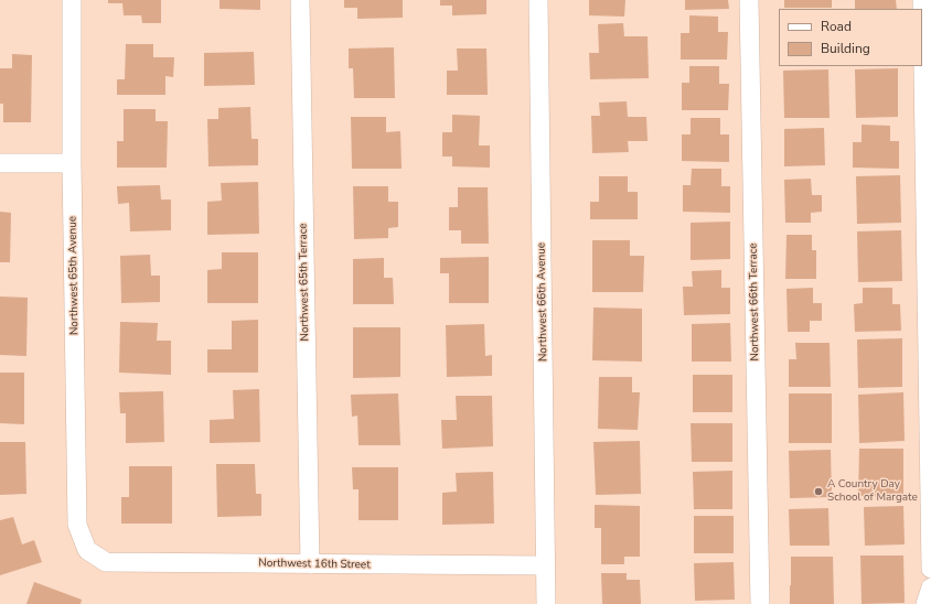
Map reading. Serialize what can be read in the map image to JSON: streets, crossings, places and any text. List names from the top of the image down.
{
  "streets": {
    "street": [
      "Northwest 65th Avenue",
      "Northwest 65th Terrace",
      "Northwest 66th Avenue",
      "Northwest 66th Terrace",
      "Northwest 16th Street"
    ]
  },
  "crossings": [
    ["Northwest 65th Avenue", "Northwest 16th Street"],
    ["Northwest 65th Terrace", "Northwest 16th Street"],
    ["Northwest 66th Avenue", "Northwest 16th Street"]
  ],
  "places": ["A Country Day School of Margate"],
  "legend": ["Road", "Building"]
}
